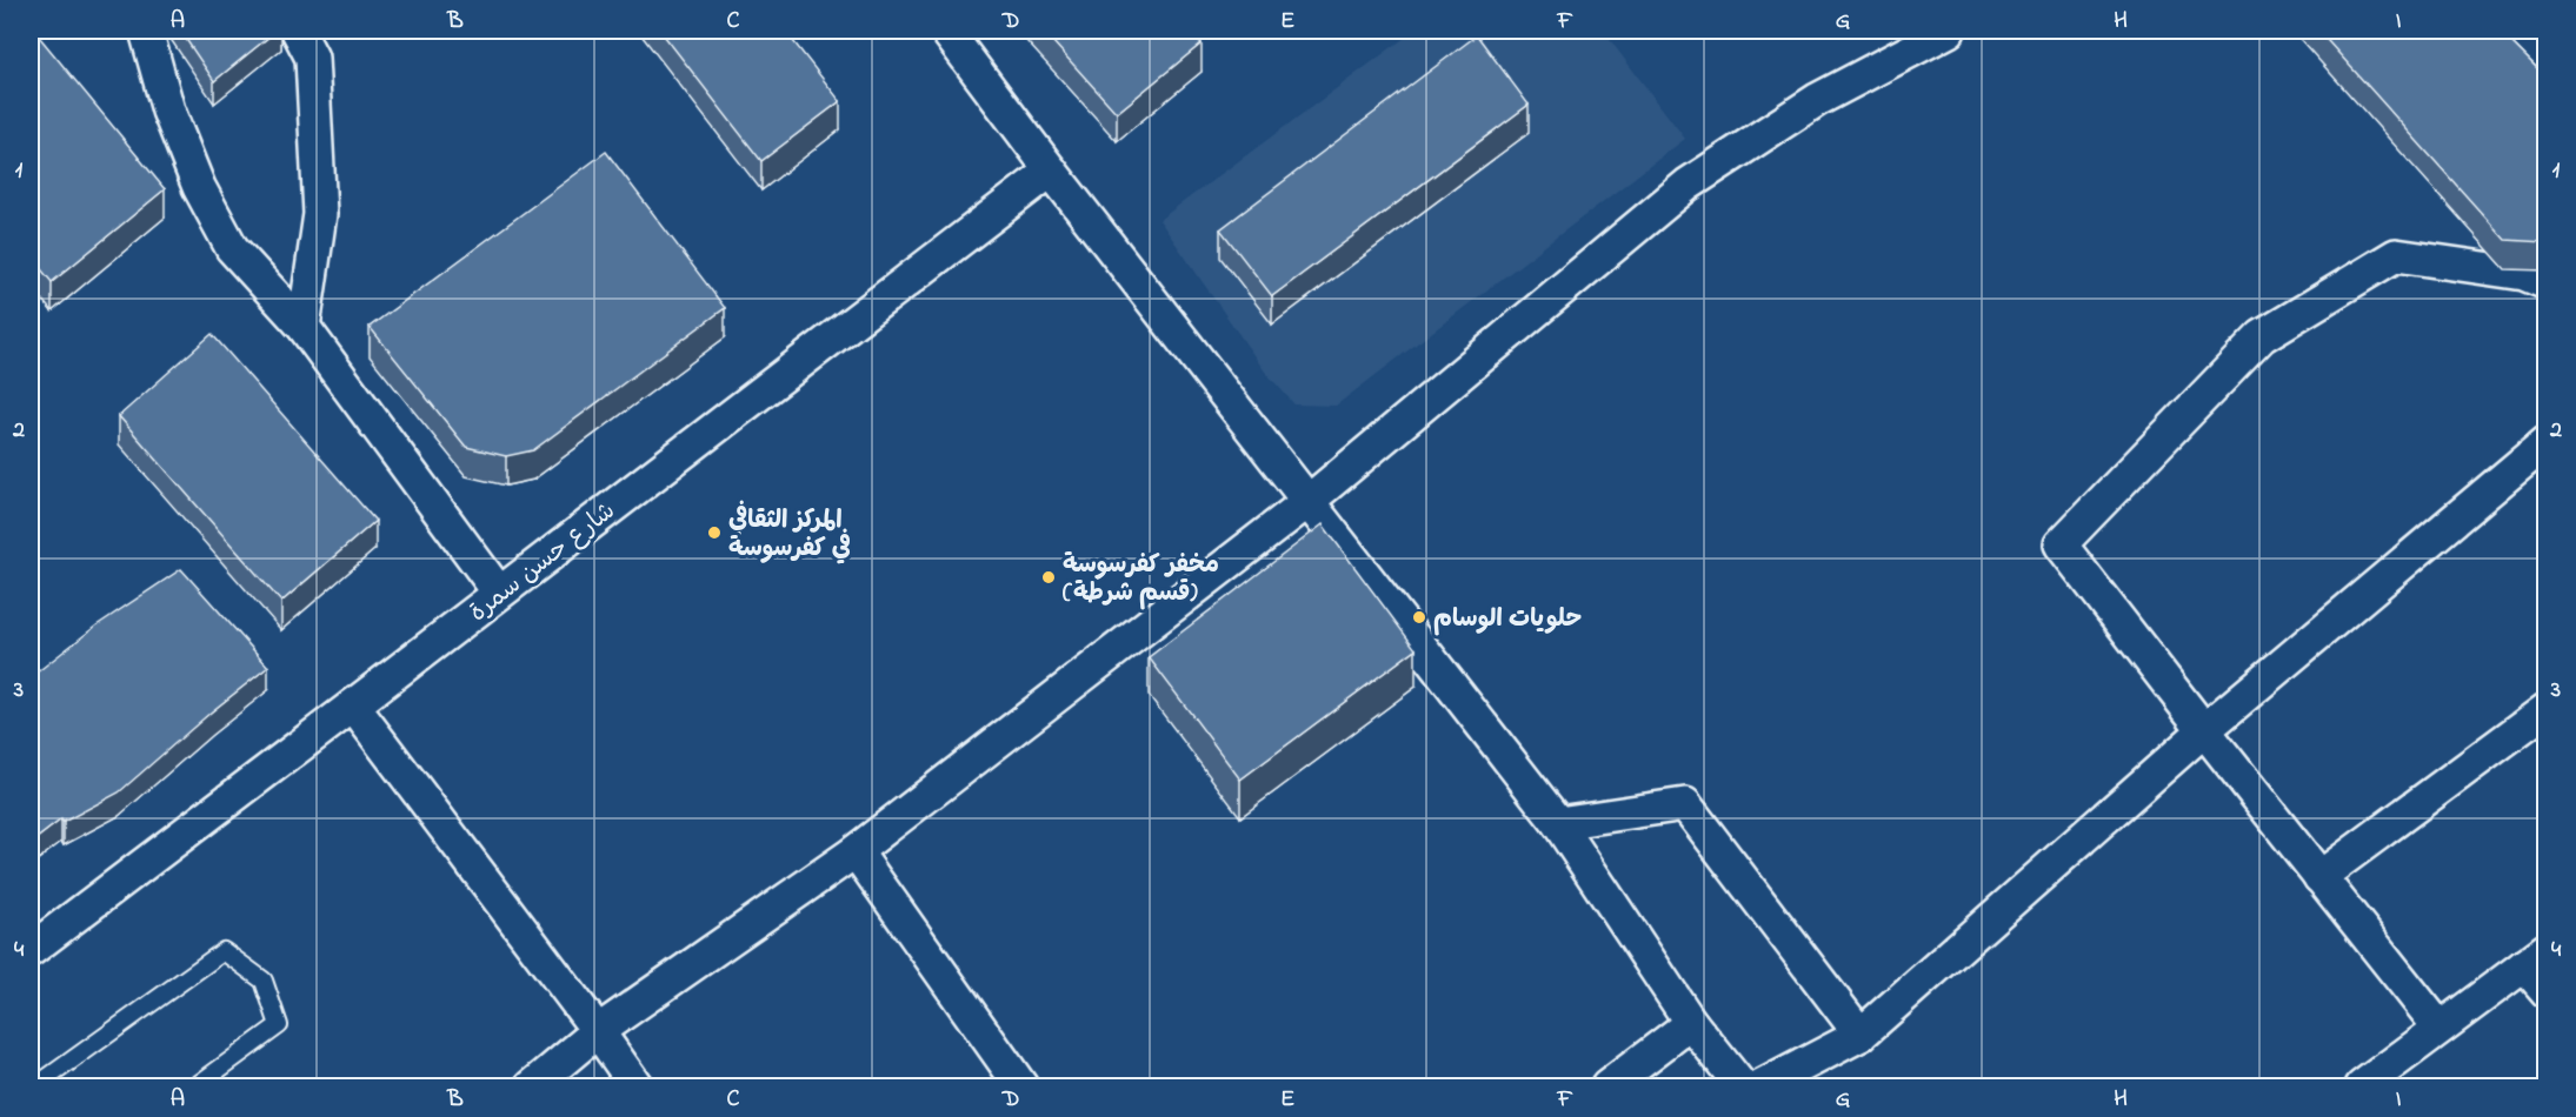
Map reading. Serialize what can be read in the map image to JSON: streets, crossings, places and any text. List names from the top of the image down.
{
  "streets": {
    "street": ["شارع حسن سمرة"]
  },
  "places": ["المركز الثقافي في كفرسوسة", "مخفر كفرسوسة (قسم شرطة)", "حلويات الوسام"],
  "grid": {
    "columns": [
      "A",
      "B",
      "C",
      "D",
      "E",
      "F",
      "G",
      "H",
      "I"
    ],
    "rows": [
      "1",
      "2",
      "3",
      "4"
    ]
  }
}
